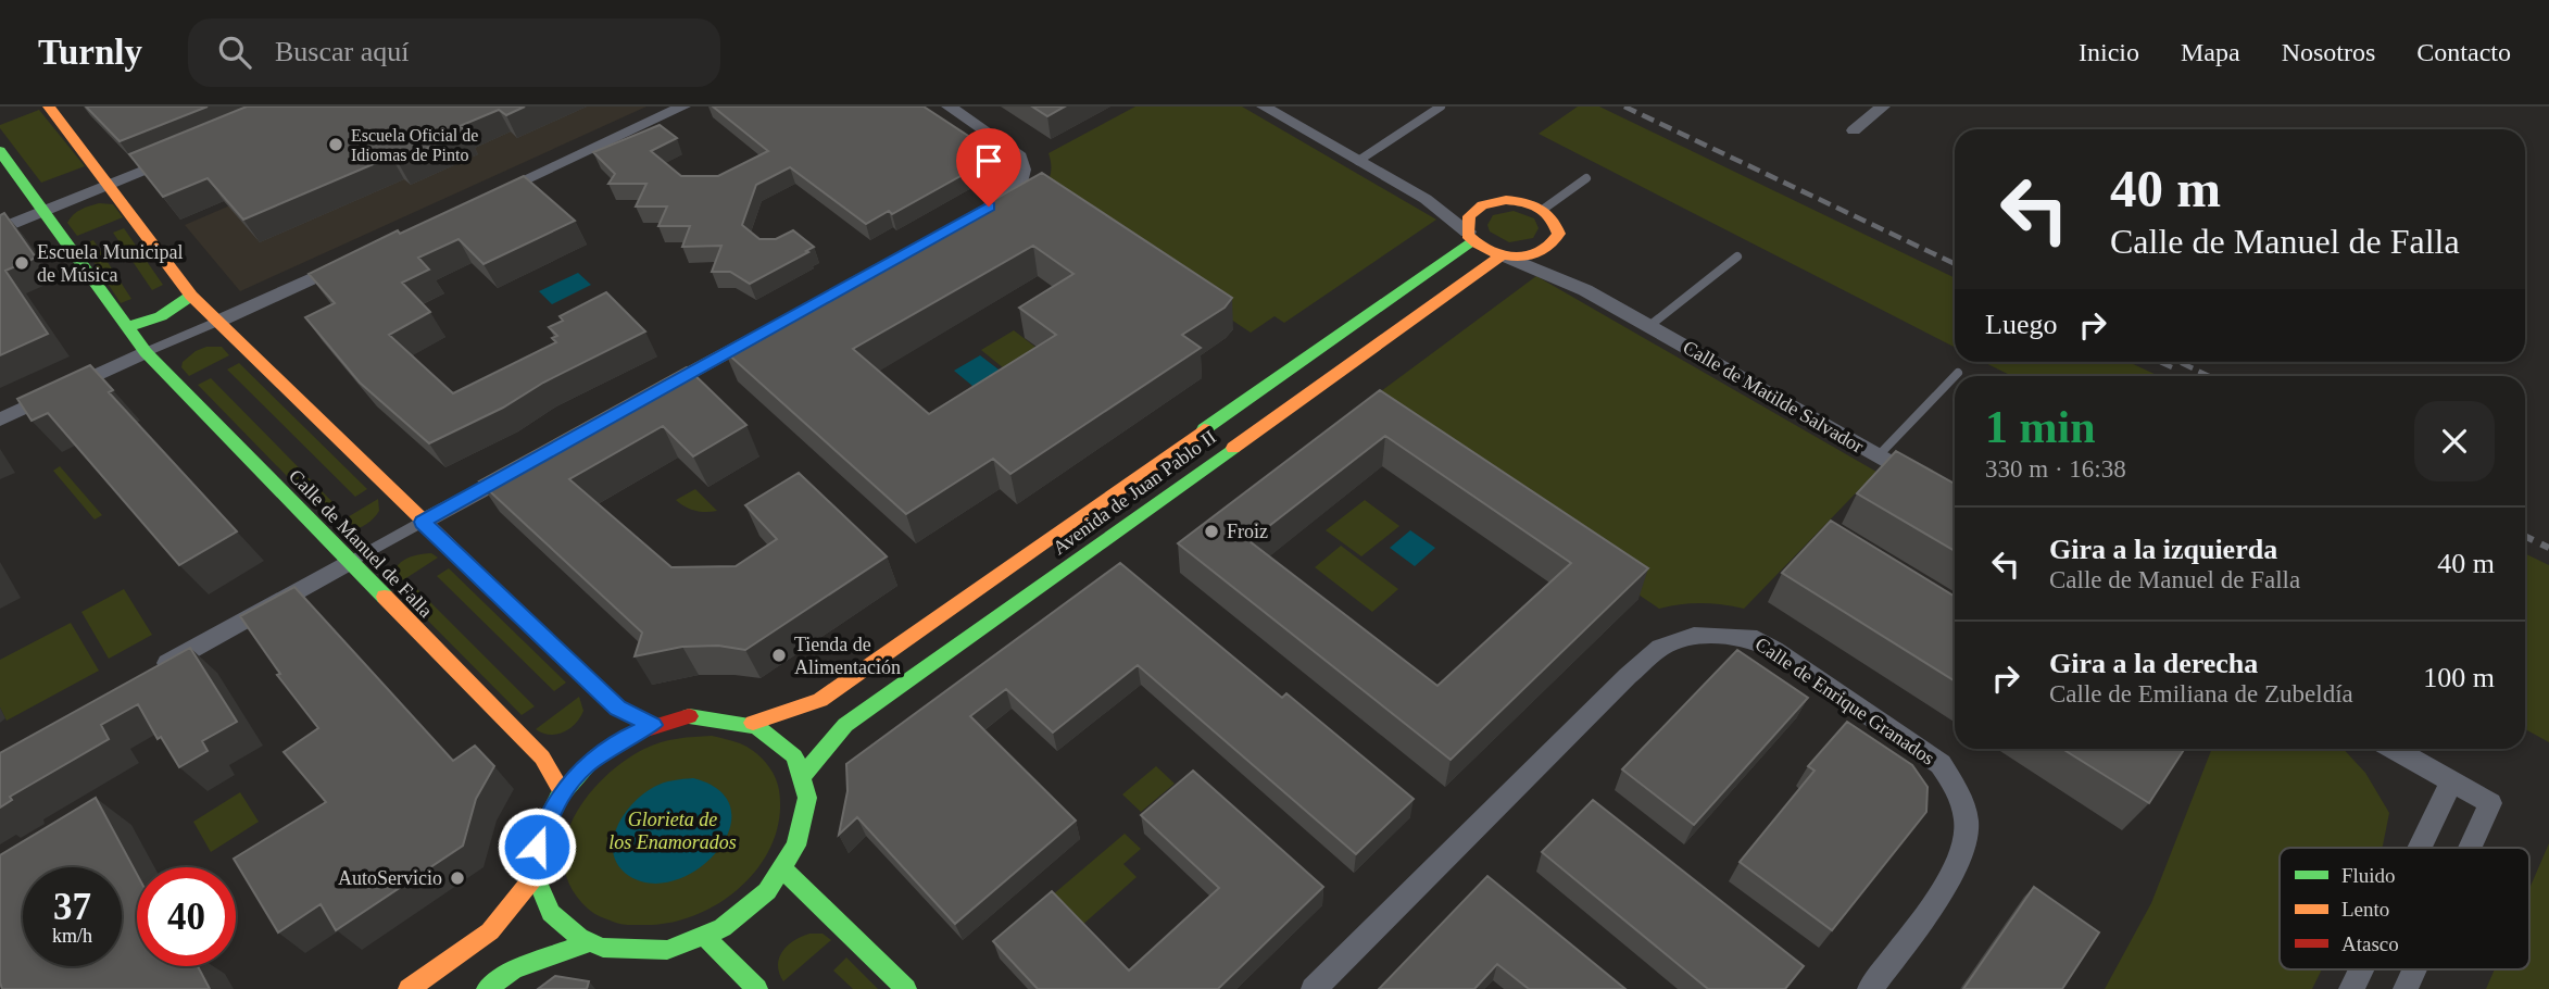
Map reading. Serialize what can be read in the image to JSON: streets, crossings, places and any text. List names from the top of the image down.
{
  "streets": {
    "street": [
      "Calle de Matilde Salvador",
      "Avenida de Juan Pablo II",
      "Calle de Manuel de Falla",
      "Calle de Enrique Granados"
    ]
  },
  "crossings": [
    ["Calle de Matilde Salvador", "Avenida de Juan Pablo II"],
    ["Avenida de Juan Pablo II", "Calle de Manuel de Falla"]
  ],
  "parks": ["Glorieta de los Enamorados"],
  "places": [
    "Escuela Oficial de Idiomas de Pinto",
    "Escuela Municipal de Música",
    "Froiz",
    "Tienda de Alimentación",
    "AutoServicio"
  ],
  "legend": ["Fluido", "Lento", "Atasco"],
  "page": {
    "header": "Turnly",
    "search": "Buscar aquí",
    "nav": [
      "Inicio",
      "Mapa",
      "Nosotros",
      "Contacto"
    ],
    "turn": ["40 m", "Calle de Manuel de Falla"],
    "then": "Luego",
    "heading": ["1 min", "330 m · 16:38"],
    "list": [
      {
        "name": "Gira a la izquierda",
        "note": "Calle de Manuel de Falla",
        "value": "40 m"
      },
      {
        "name": "Gira a la derecha",
        "note": "Calle de Emiliana de Zubeldía",
        "value": "100 m"
      }
    ],
    "speed": "37 km/h",
    "limit": "40"
  }
}
